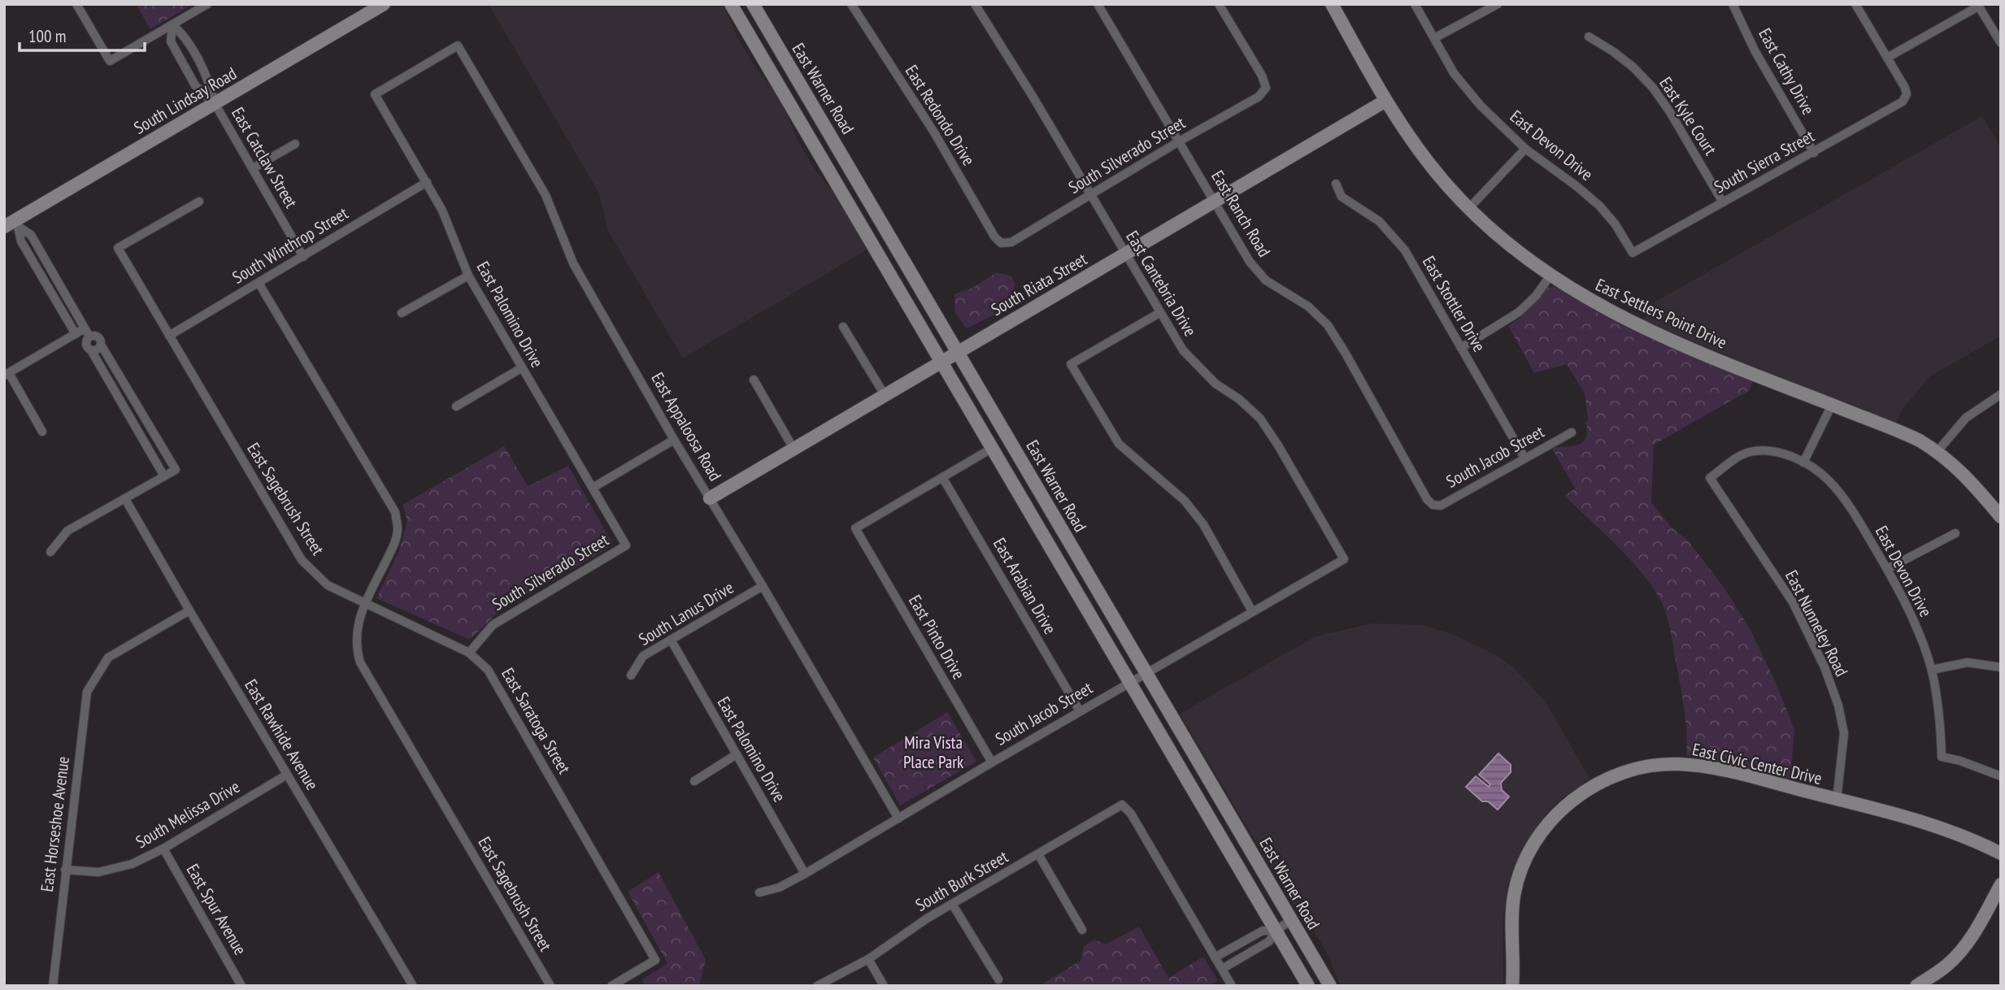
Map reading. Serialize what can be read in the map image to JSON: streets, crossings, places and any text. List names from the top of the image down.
{
  "streets": {
    "main road": [
      "East Warner Road",
      "South Lindsay Road",
      "South Riata Street",
      "East Settlers Point Drive",
      "East Civic Center Drive"
    ],
    "street": [
      "East Cathy Drive",
      "East Redondo Drive",
      "East Kyle Court",
      "East Devon Drive",
      "South Silverado Street",
      "East Catclaw Street",
      "South Sierra Street",
      "East Ranch Road",
      "South Winthrop Street",
      "East Cantebria Drive",
      "East Stottler Drive",
      "East Palomino Drive",
      "East Appaloosa Road",
      "South Jacob Street",
      "East Sagebrush Street",
      "East Arabian Drive",
      "South Lanus Drive",
      "East Nunneley Road",
      "East Pinto Drive",
      "East Saratoga Street",
      "East Rawhide Avenue",
      "South Melissa Drive",
      "East Horseshoe Avenue",
      "South Burk Street",
      "East Spur Avenue"
    ]
  },
  "crossings": [
    ["East Cathy Drive", "South Sierra Street"],
    ["East Warner Road", "South Riata Street"],
    ["East Warner Road", "South Jacob Street"],
    ["South Lindsay Road", "East Catclaw Street"],
    ["East Redondo Drive", "South Silverado Street"],
    ["East Kyle Court", "South Sierra Street"],
    ["East Devon Drive", "South Sierra Street"],
    ["East Devon Drive", "East Nunneley Road"],
    ["South Silverado Street", "East Ranch Road"],
    ["South Silverado Street", "East Cantebria Drive"],
    ["South Silverado Street", "East Palomino Drive"],
    ["South Silverado Street", "East Saratoga Street"],
    ["East Catclaw Street", "South Winthrop Street"],
    ["East Ranch Road", "South Riata Street"],
    ["East Ranch Road", "South Jacob Street"],
    ["South Winthrop Street", "East Palomino Drive"],
    ["South Winthrop Street", "East Sagebrush Street"],
    ["East Cantebria Drive", "South Riata Street"],
    ["East Cantebria Drive", "South Jacob Street"],
    ["South Riata Street", "East Settlers Point Drive"],
    ["South Riata Street", "East Appaloosa Road"],
    ["East Stottler Drive", "South Jacob Street"],
    ["East Palomino Drive", "East Appaloosa Road"],
    ["East Palomino Drive", "South Jacob Street"],
    ["East Palomino Drive", "South Lanus Drive"],
    ["East Appaloosa Road", "South Jacob Street"],
    ["East Appaloosa Road", "South Lanus Drive"],
    ["South Jacob Street", "East Arabian Drive"],
    ["South Jacob Street", "East Pinto Drive"],
    ["East Sagebrush Street", "East Saratoga Street"],
    ["East Arabian Drive", "East Pinto Drive"],
    ["East Nunneley Road", "East Civic Center Drive"],
    ["East Rawhide Avenue", "South Melissa Drive"],
    ["East Rawhide Avenue", "East Horseshoe Avenue"],
    ["South Melissa Drive", "East Horseshoe Avenue"],
    ["South Melissa Drive", "East Spur Avenue"]
  ],
  "parks": ["Mira Vista Place Park"],
  "scale_bar": "100 m"
}
